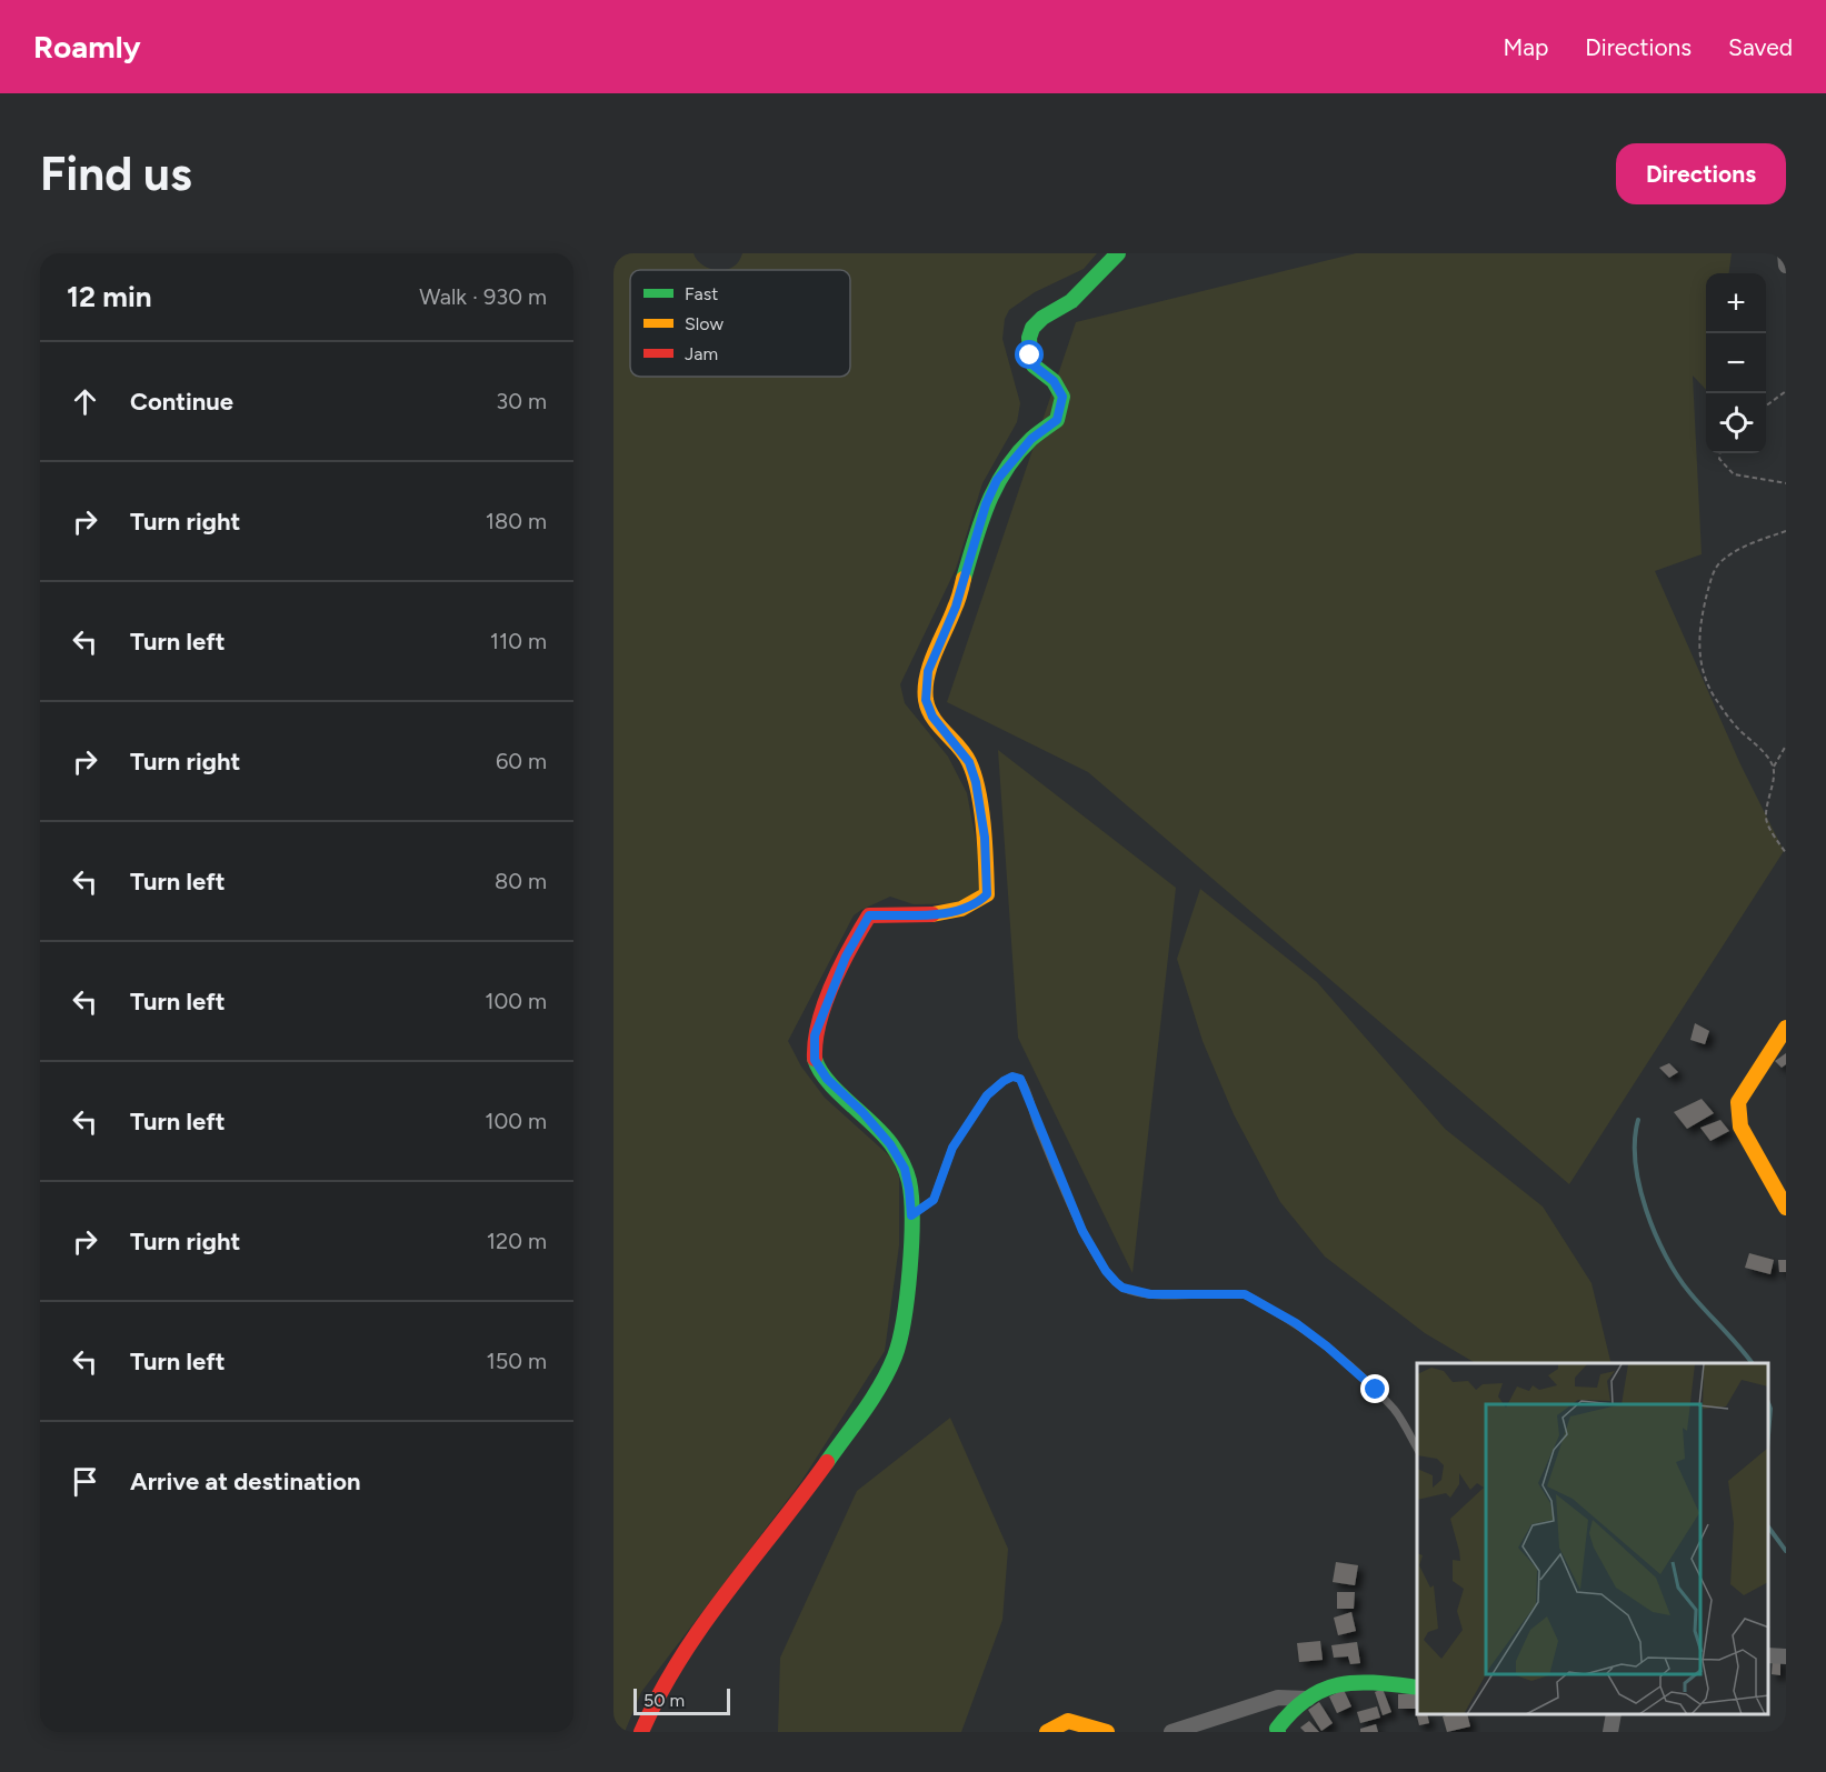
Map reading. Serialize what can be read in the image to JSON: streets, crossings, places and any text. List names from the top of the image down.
{
  "legend": ["Fast", "Slow", "Jam"],
  "scale_bar": "50 m",
  "page": {
    "header": "Roamly",
    "nav": ["Map", "Directions", "Saved"],
    "buttons": "Directions",
    "title": "Find us",
    "heading": ["12 min", "Walk · 930 m"],
    "map_buttons": ["+", "−"],
    "list": [
      ["Continue", "30 m"],
      ["Turn right", "180 m"],
      ["Turn left", "110 m"],
      ["Turn right", "60 m"],
      ["Turn left", "80 m"],
      ["Turn left", "100 m"],
      ["Turn left", "100 m"],
      ["Turn right", "120 m"],
      ["Turn left", "150 m"],
      "Arrive at destination"
    ],
    "scale": "50 m"
  }
}
